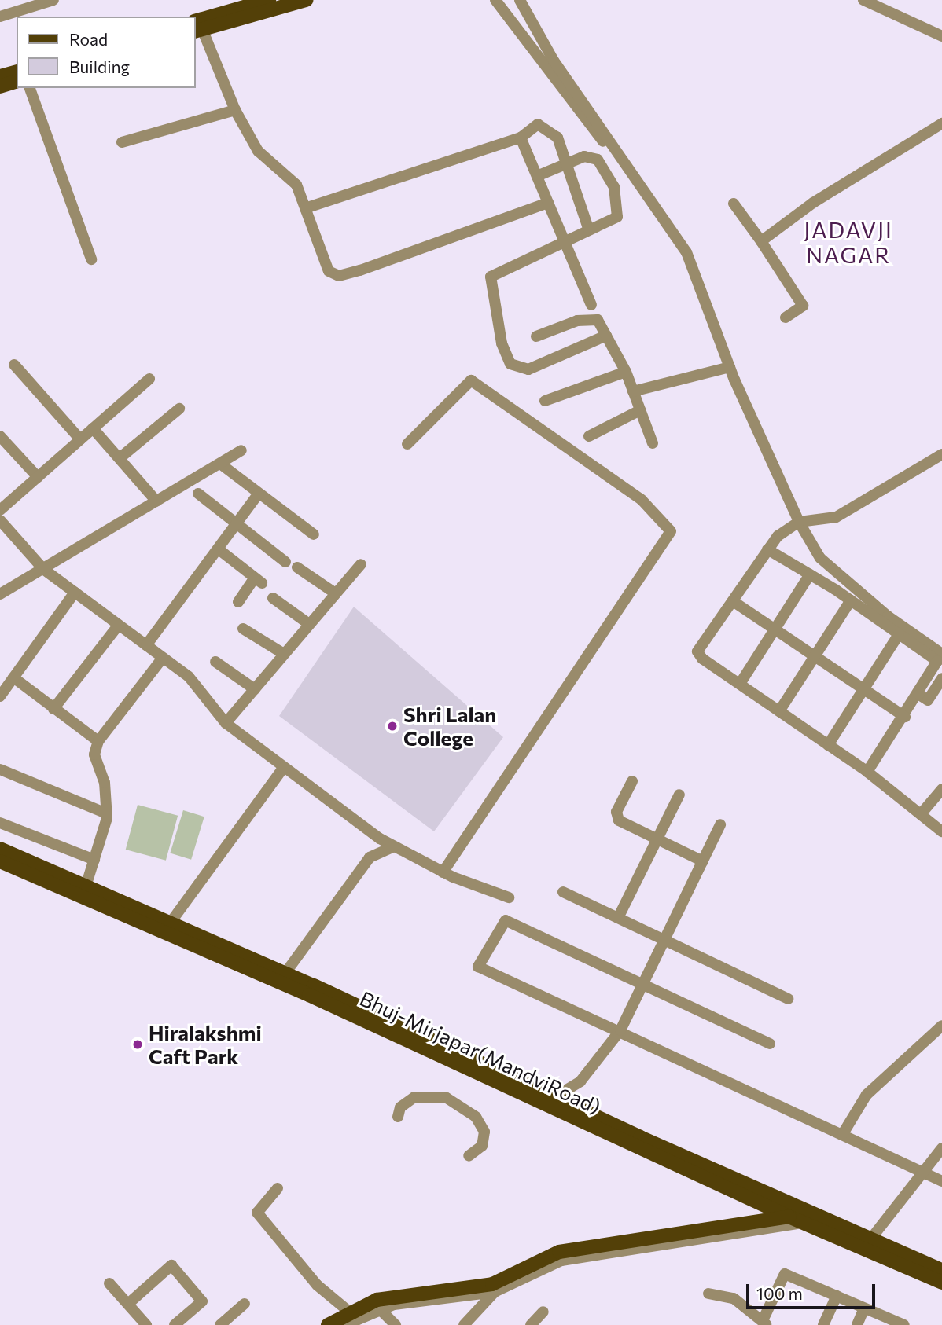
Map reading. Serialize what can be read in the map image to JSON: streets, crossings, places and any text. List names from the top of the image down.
{
  "streets": {
    "main road": ["Bhuj-Mirjapar(MandviRoad)"]
  },
  "districts": ["JADAVJI NAGAR"],
  "places": ["Shri Lalan College", "Hiralakshmi Caft Park"],
  "legend": ["Road", "Building"],
  "scale_bar": "100 m"
}
